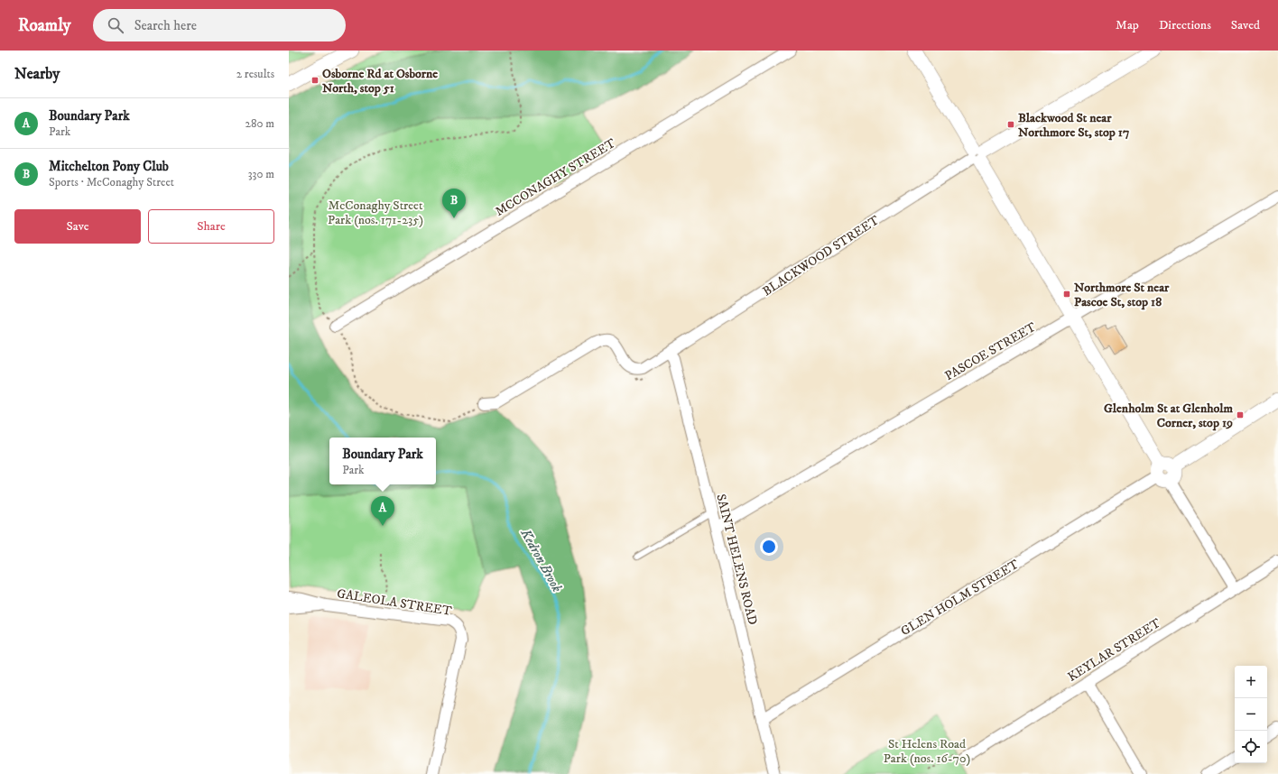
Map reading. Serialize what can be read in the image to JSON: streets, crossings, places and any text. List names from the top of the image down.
{
  "streets": {
    "street": [
      "MCCONAGHY STREET",
      "BLACKWOOD STREET",
      "PASCOE STREET",
      "SAINT HELENS ROAD",
      "GLEN HOLM STREET",
      "GALEOLA STREET",
      "KEYLAR STREET"
    ]
  },
  "crossings": [
    ["BLACKWOOD STREET", "SAINT HELENS ROAD"],
    ["PASCOE STREET", "SAINT HELENS ROAD"],
    ["SAINT HELENS ROAD", "GLEN HOLM STREET"]
  ],
  "water": ["Kedron Brook"],
  "parks": ["McConaghy Street Park (nos. 171-235)", "St Helens Road Park (nos. 16-70)"],
  "places": {
    "transit": [
      "Osborne Rd at Osborne North, stop 51",
      "Blackwood St near Northmore St, stop 17",
      "Northmore St near Pascoe St, stop 18",
      "Glenholm St at Glenholm Corner, stop 19"
    ]
  },
  "page": {
    "header": "Roamly",
    "search": "Search here",
    "nav": ["Map", "Directions", "Saved"],
    "heading": ["Nearby", "2 results"],
    "list": [
      {
        "mark": "A",
        "name": "Boundary Park",
        "note": "Park",
        "value": "280 m"
      },
      {
        "mark": "B",
        "name": "Mitchelton Pony Club",
        "note": "Sports · McConaghy Street",
        "value": "330 m"
      }
    ],
    "pins": ["B", "A"],
    "buttons": ["Save", "Share"],
    "popup": ["Boundary Park", "Park"],
    "map_buttons": ["+", "−"]
  }
}
